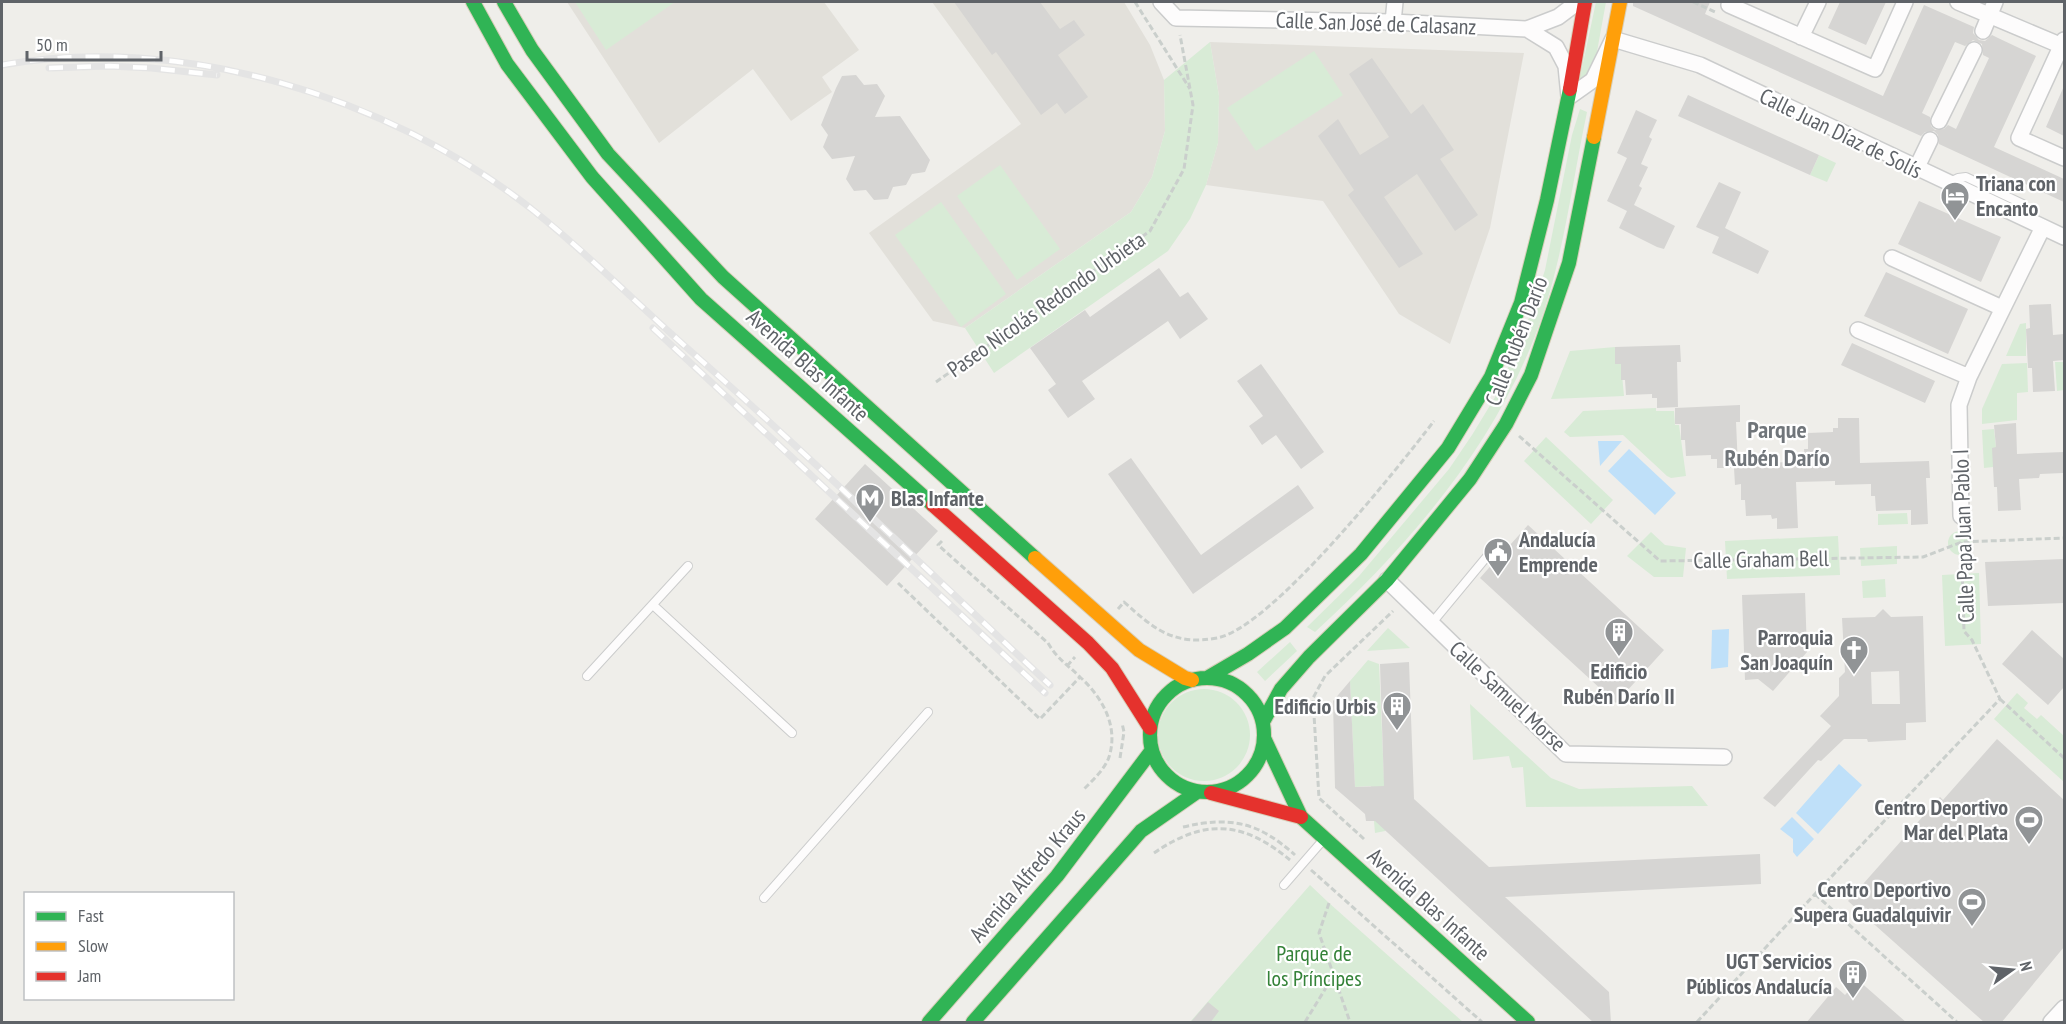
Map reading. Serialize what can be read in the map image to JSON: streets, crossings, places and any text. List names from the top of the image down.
{
  "streets": {
    "main road": ["Calle Rubén Darío", "Avenida Blas Infante", "Avenida Alfredo Kraus"],
    "street": [
      "Calle San José de Calasanz",
      "Calle Juan Díaz de Solís",
      "Calle Papa Juan Pablo I",
      "Calle Samuel Morse"
    ],
    "path": ["Paseo Nicolás Redondo Urbieta", "Calle Graham Bell"]
  },
  "crossings": [
    ["Calle San José de Calasanz", "Paseo Nicolás Redondo Urbieta"],
    ["Calle Juan Díaz de Solís", "Calle Rubén Darío"],
    ["Calle Juan Díaz de Solís", "Calle Papa Juan Pablo I"],
    ["Calle Rubén Darío", "Avenida Blas Infante"],
    ["Calle Rubén Darío", "Calle Graham Bell"],
    ["Calle Rubén Darío", "Calle Samuel Morse"],
    ["Calle Rubén Darío", "Avenida Alfredo Kraus"],
    ["Avenida Blas Infante", "Avenida Alfredo Kraus"],
    ["Calle Papa Juan Pablo I", "Calle Graham Bell"]
  ],
  "districts": ["Parque Rubén Darío"],
  "parks": ["Parque de los Príncipes"],
  "places": {
    "hotel": ["Triana con Encanto"],
    "metro station": ["Blas Infante"],
    "public building": ["Andalucía Emprende"],
    "building": ["Edificio Rubén Darío II", "Edificio Urbis", "UGT Servicios Públicos Andalucía"],
    "church": ["Parroquia San Joaquín"],
    "sports": ["Centro Deportivo Mar del Plata", "Centro Deportivo Supera Guadalquivir"]
  },
  "legend": ["Fast", "Slow", "Jam"],
  "scale_bar": "50 m",
  "north": "right"
}
